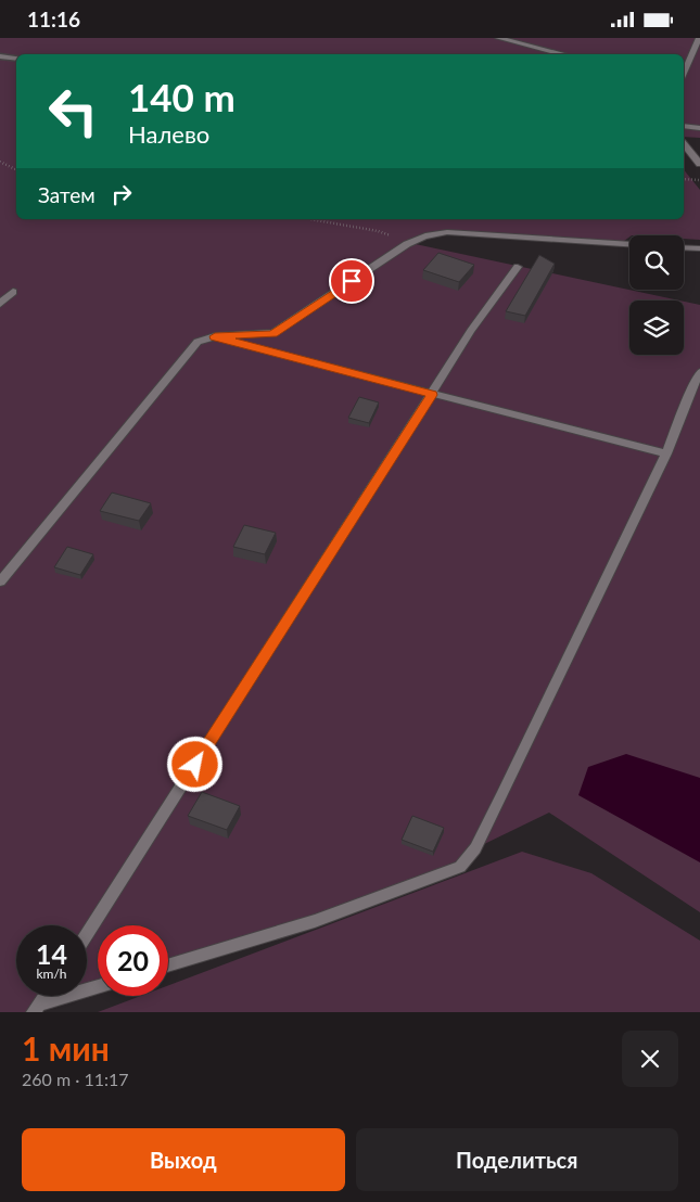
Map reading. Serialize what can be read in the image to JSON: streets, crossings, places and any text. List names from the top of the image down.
{
  "page": {
    "status": "11:16",
    "turn": ["140 m", "Налево"],
    "then": "Затем",
    "speed": "14 km/h",
    "limit": "20",
    "heading": ["1 мин", "260 m · 11:17"],
    "buttons": ["Выход", "Поделиться"]
  }
}
